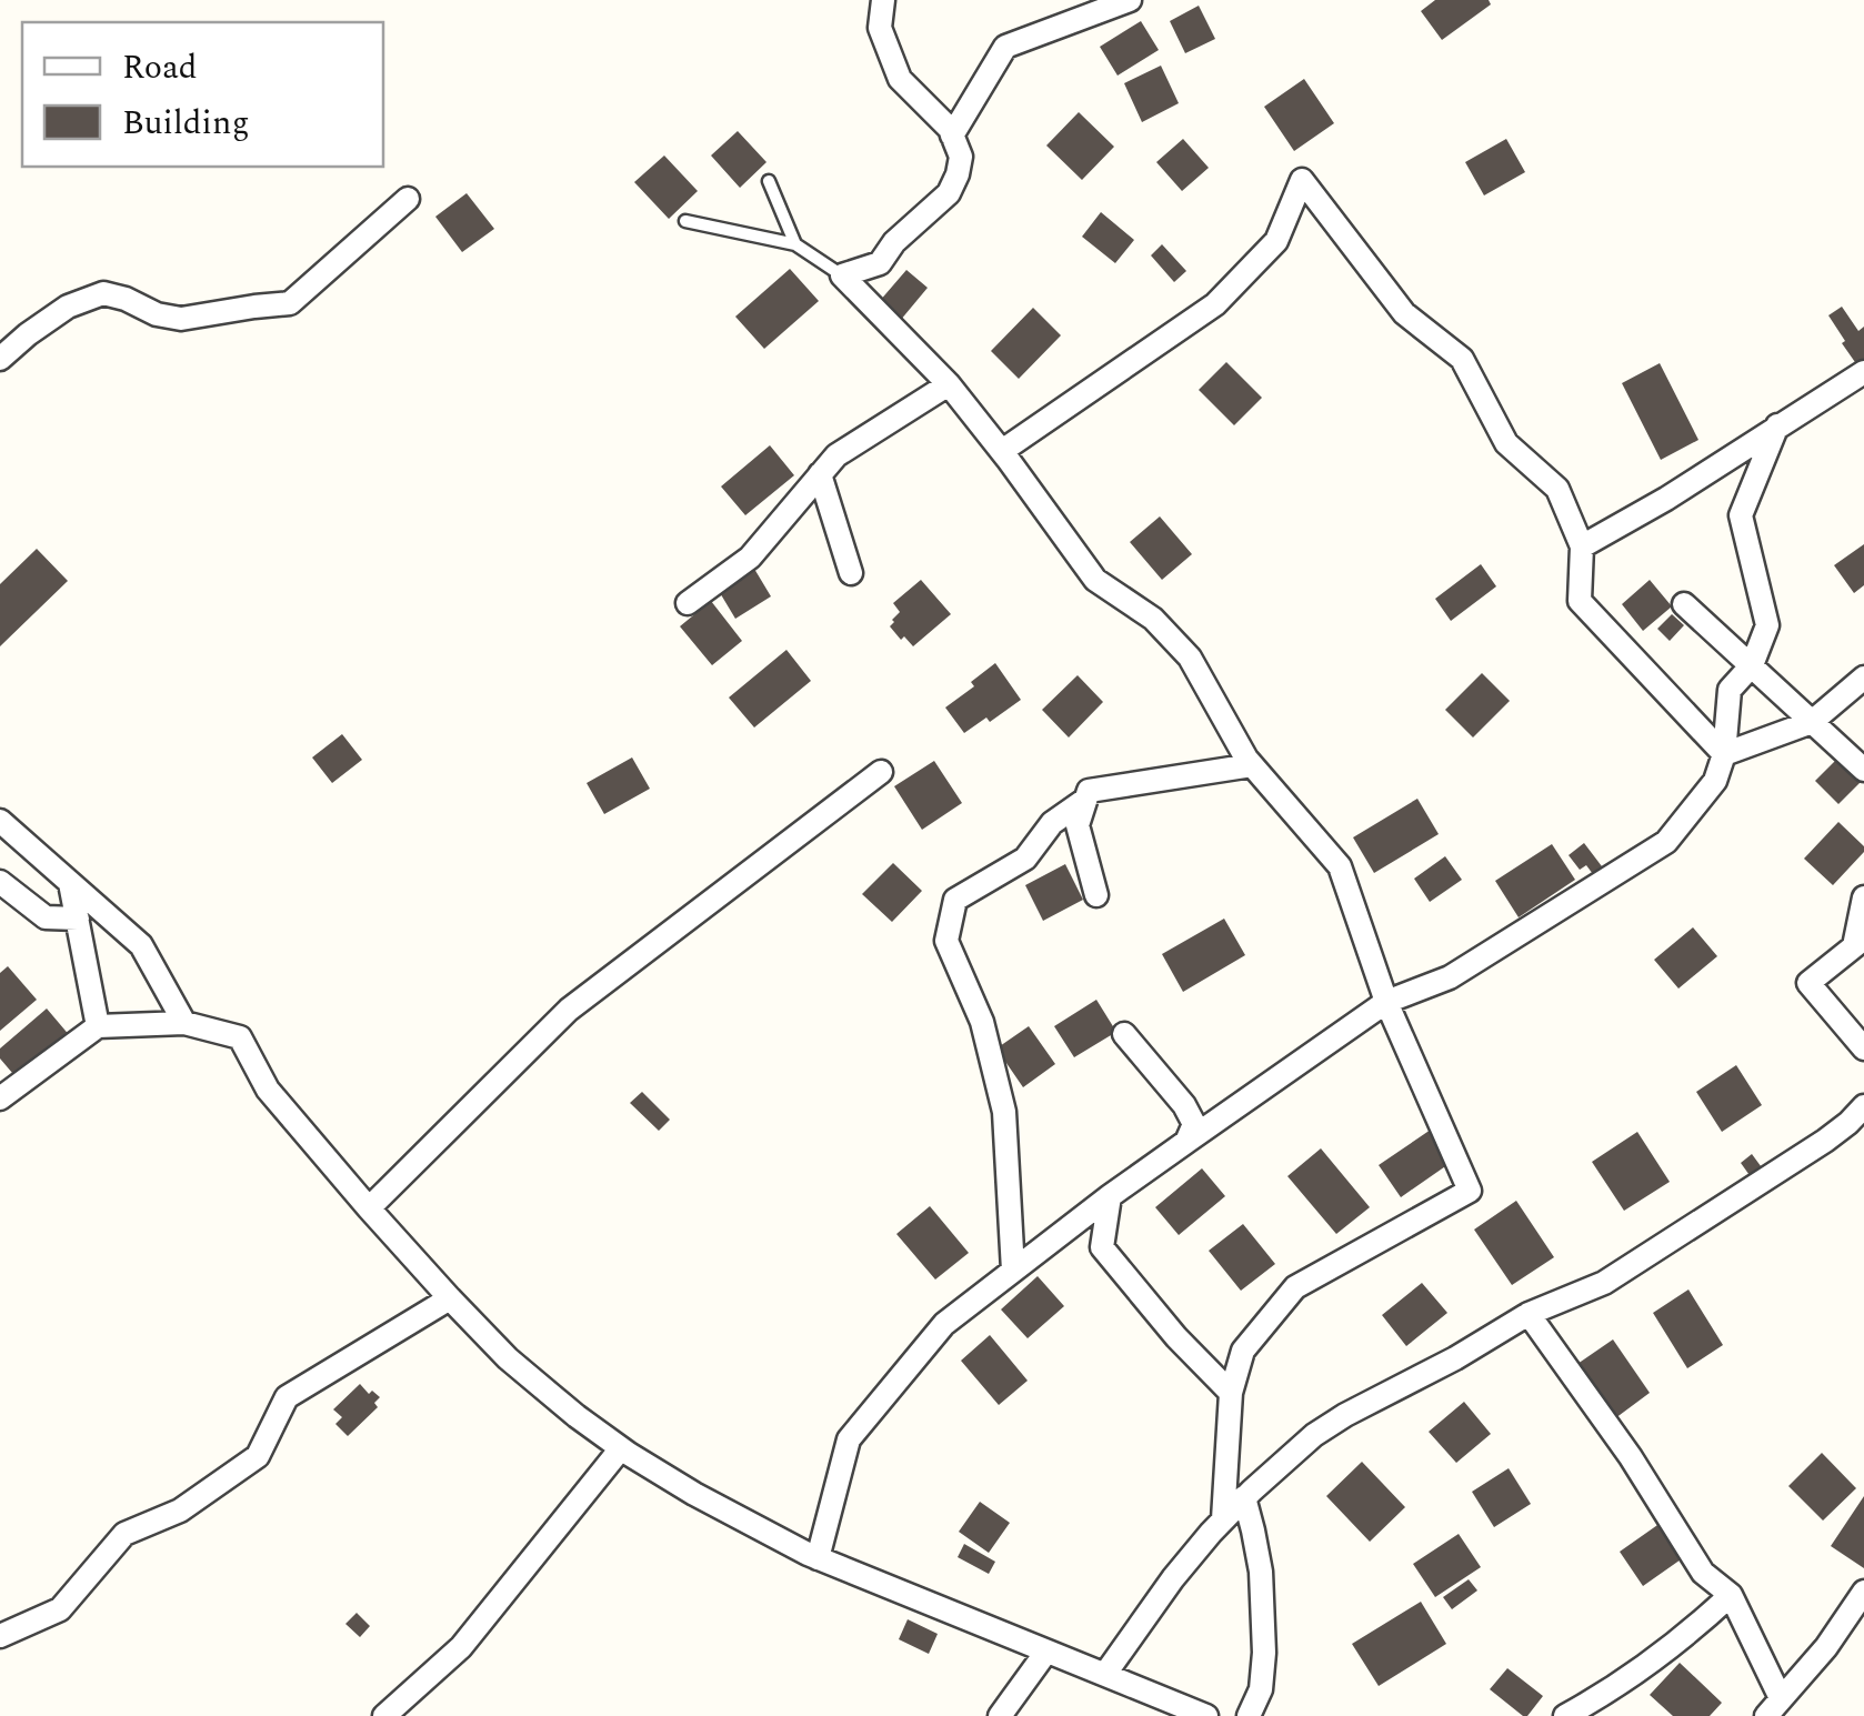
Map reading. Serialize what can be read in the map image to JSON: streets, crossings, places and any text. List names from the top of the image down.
{
  "legend": ["Road", "Building"]
}
